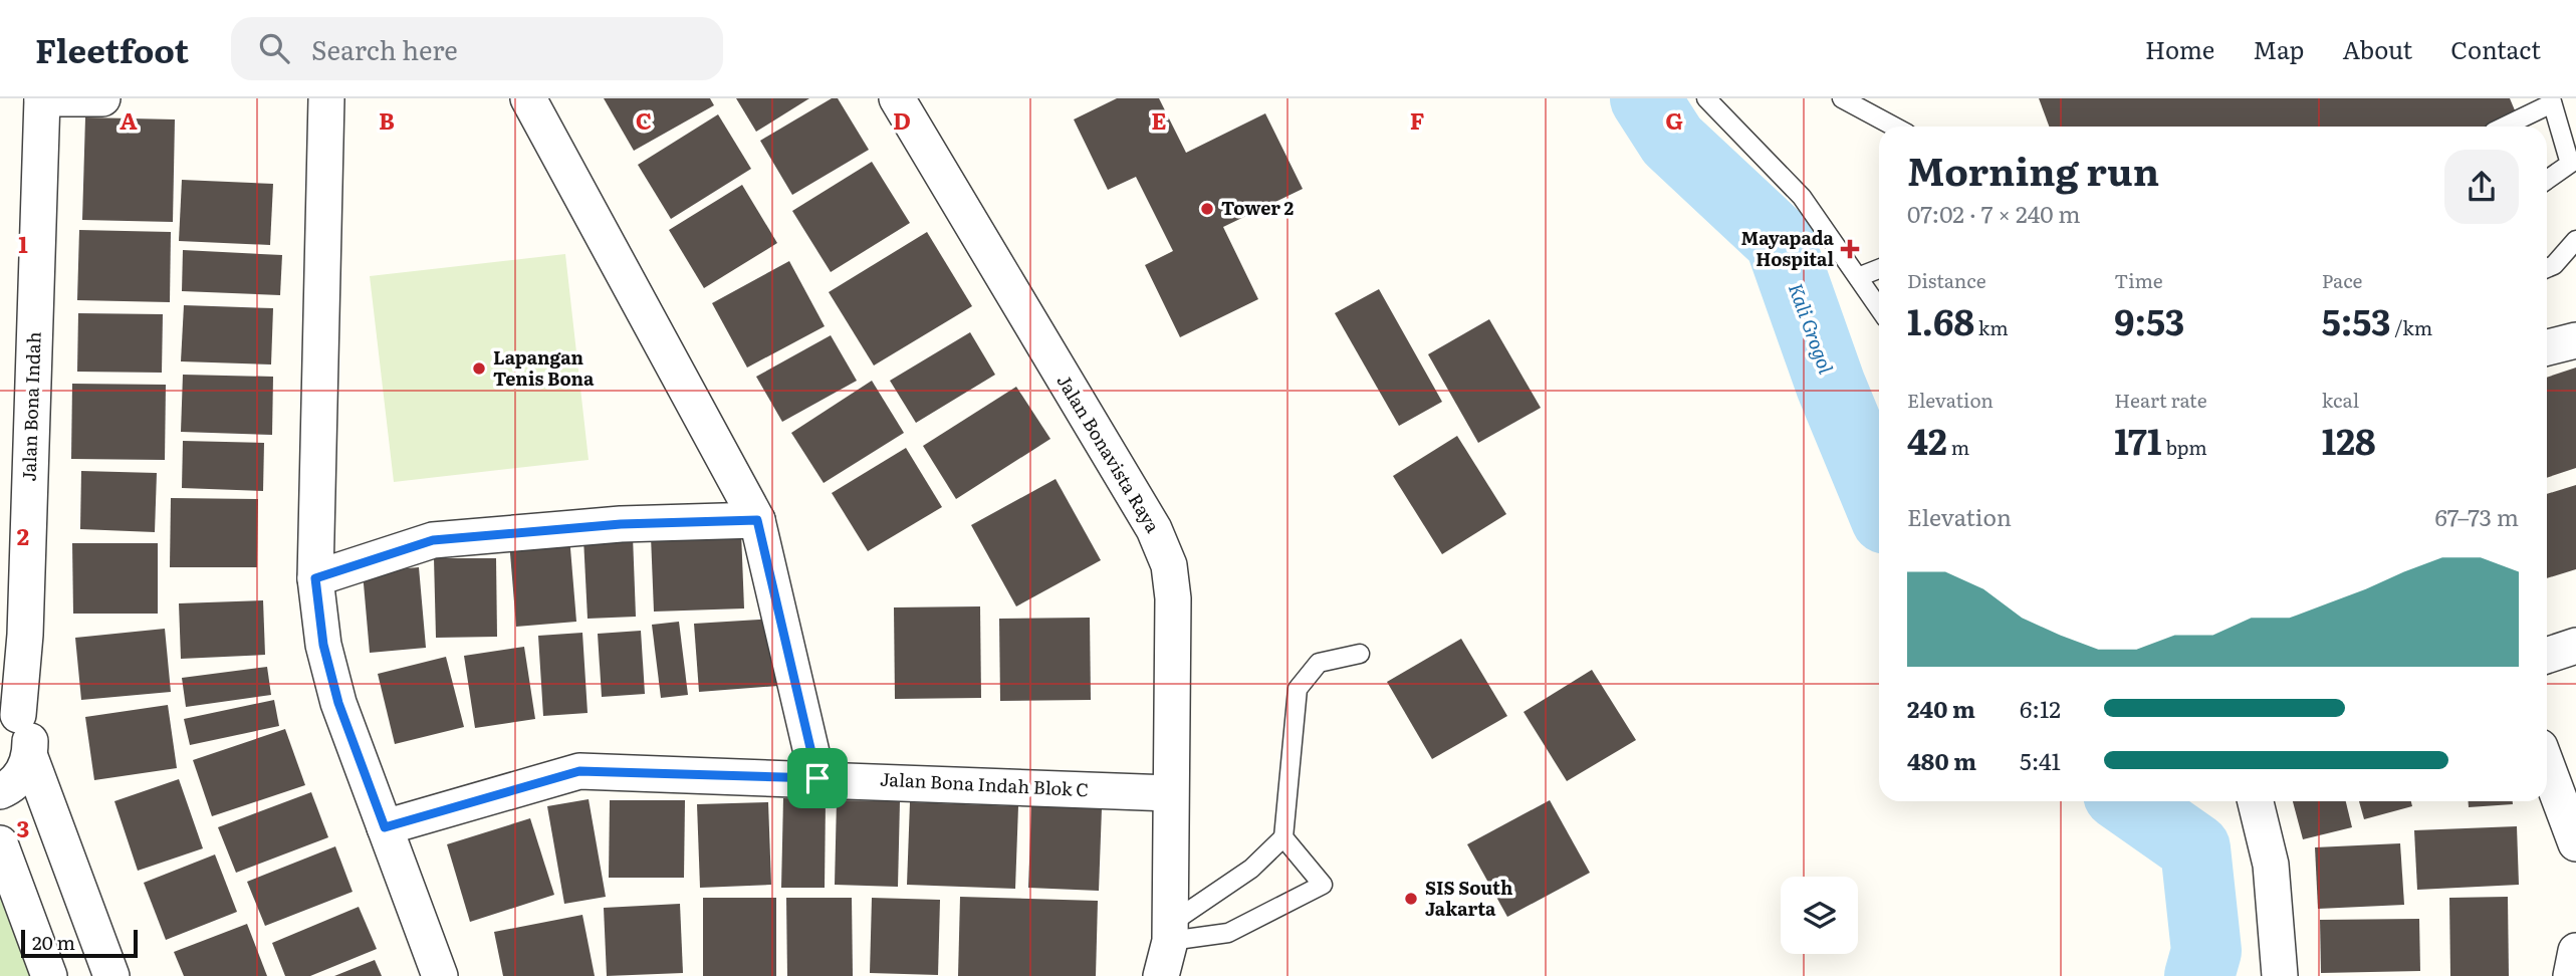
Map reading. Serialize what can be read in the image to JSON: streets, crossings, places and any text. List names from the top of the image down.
{
  "streets": {
    "street": ["Jalan Bona Indah", "Jalan Bonavista Raya", "Jalan Bona Indah Blok C"]
  },
  "crossings": [
    ["Jalan Bonavista Raya", "Jalan Bona Indah Blok C"]
  ],
  "water": ["Kali Grogol"],
  "places": {
    "other": ["Tower 2", "Lapangan Tenis Bona", "SIS South Jakarta"],
    "health": ["Mayapada Hospital"]
  },
  "scale_bar": "20 m",
  "page": {
    "header": "Fleetfoot",
    "search": "Search here",
    "nav": [
      "Home",
      "Map",
      "About",
      "Contact"
    ],
    "heading": ["Morning run", "07:02 · 7 × 240 m"],
    "stats": [
      ["Distance", "1.68 km"],
      ["Time", "9:53"],
      ["Pace", "5:53 /km"],
      ["Elevation", "42 m"],
      ["Heart rate", "171 bpm"],
      ["kcal", "128"]
    ],
    "chart": ["Elevation", "67–73 m"],
    "list": [
      {
        "name": "240 m",
        "note": "6:12"
      },
      {
        "name": "480 m",
        "note": "5:41"
      }
    ],
    "scale": "20 m"
  },
  "grid": {
    "columns": [
      "A",
      "B",
      "C",
      "D",
      "E",
      "F",
      "G"
    ],
    "rows": ["1", "2", "3"]
  }
}
